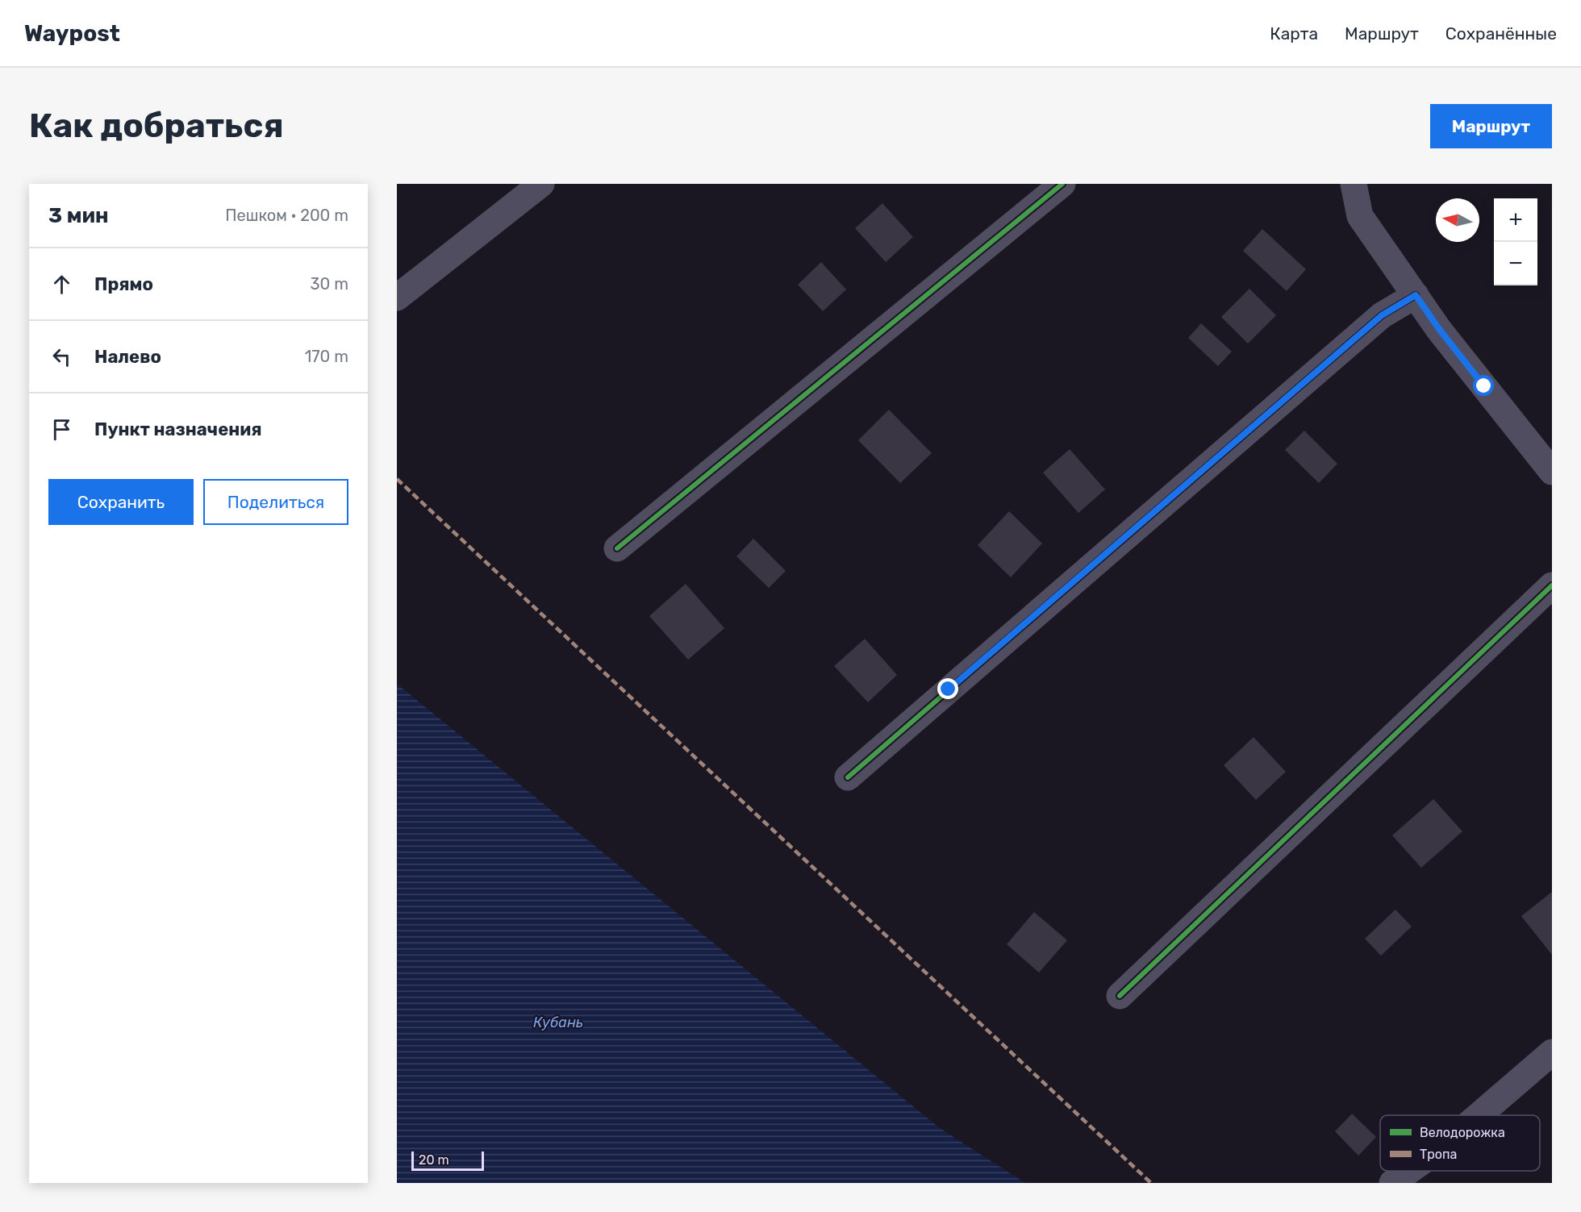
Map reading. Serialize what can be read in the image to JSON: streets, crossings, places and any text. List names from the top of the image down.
{
  "water": ["Кубань"],
  "legend": ["Велодорожка", "Тропа"],
  "scale_bar": "20 m",
  "north": "left",
  "page": {
    "header": "Waypost",
    "nav": ["Карта", "Маршрут", "Сохранённые"],
    "buttons": [
      "Маршрут",
      ["Сохранить", "Поделиться"]
    ],
    "title": "Как добраться",
    "heading": ["3 мин", "Пешком · 200 m"],
    "map_buttons": ["+", "−"],
    "list": [
      ["Прямо", "30 m"],
      ["Налево", "170 m"],
      "Пункт назначения"
    ],
    "scale": "20 m"
  }
}
